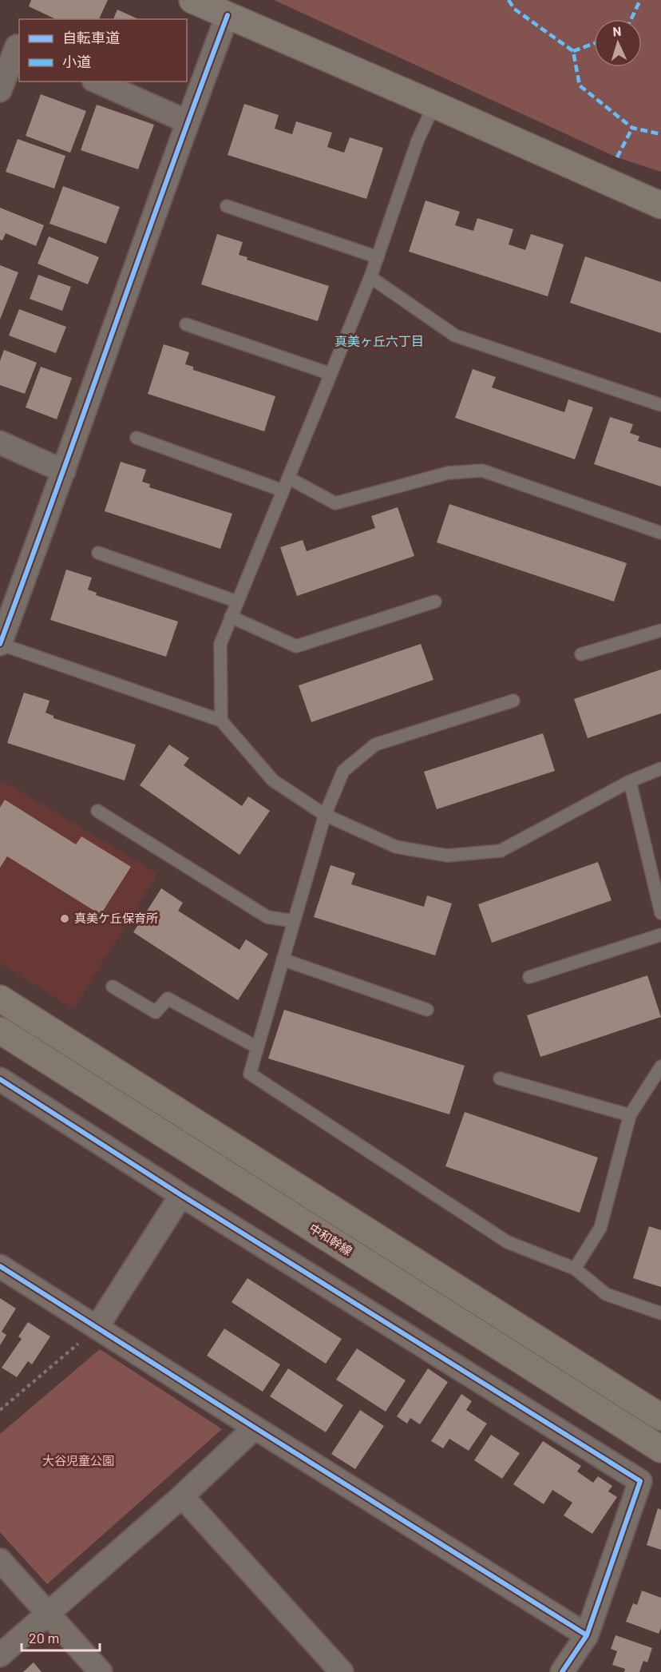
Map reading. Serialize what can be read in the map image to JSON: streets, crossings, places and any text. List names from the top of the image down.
{
  "streets": {
    "main road": ["中和幹線"]
  },
  "districts": ["真美ヶ丘六丁目"],
  "parks": ["大谷児童公園"],
  "places": ["真美ケ丘保育所"],
  "legend": ["自転車道", "小道"],
  "scale_bar": "20 m",
  "north": "top"
}
